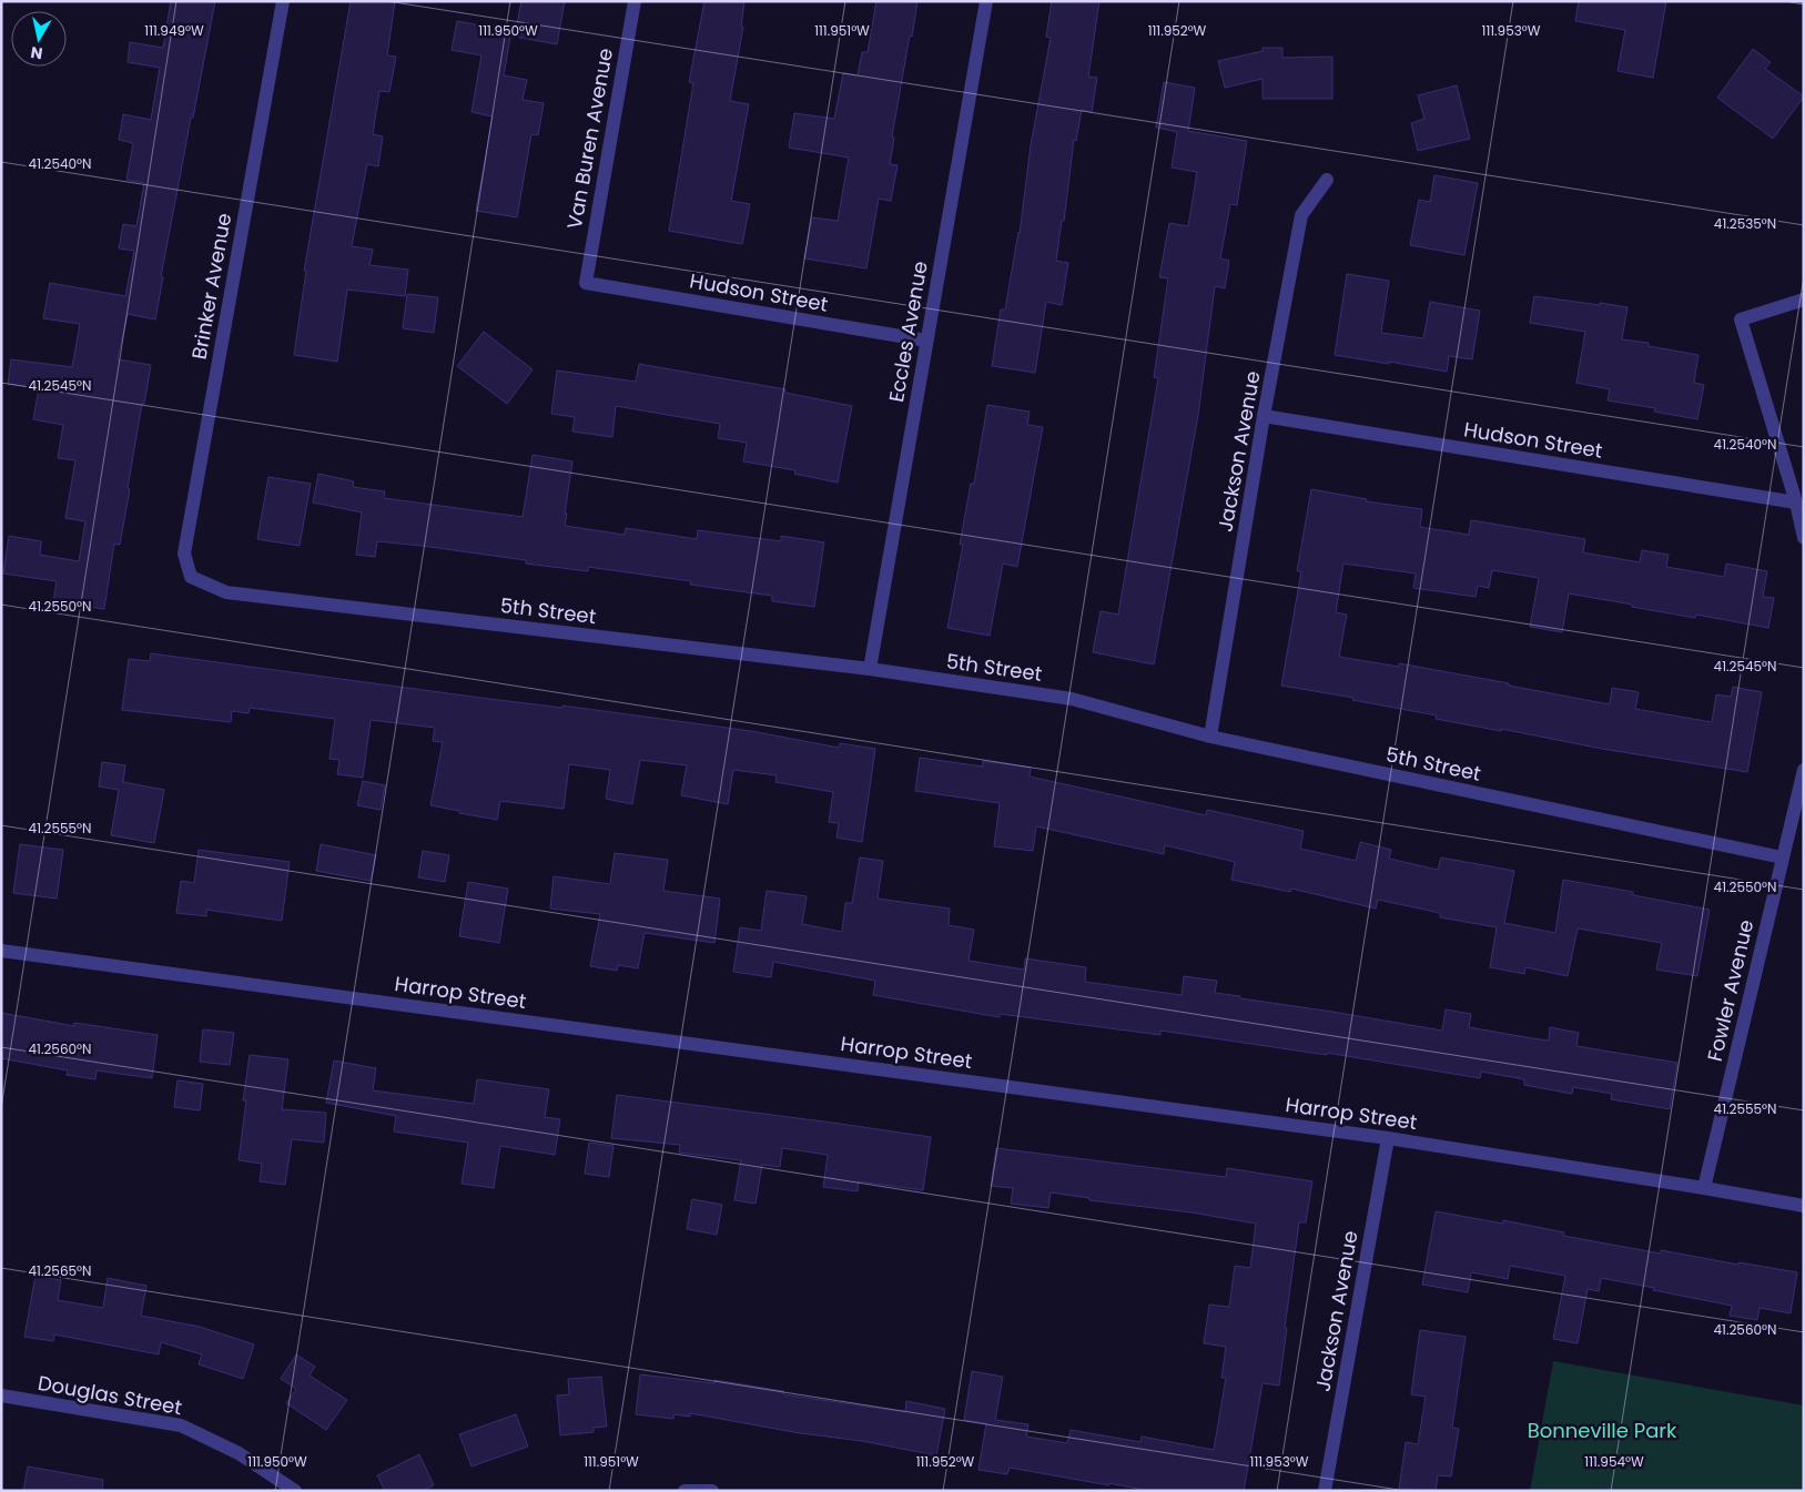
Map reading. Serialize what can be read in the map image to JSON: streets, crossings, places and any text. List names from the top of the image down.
{
  "streets": {
    "street": [
      "Van Buren Avenue",
      "Brinker Avenue",
      "Hudson Street",
      "Eccles Avenue",
      "Jackson Avenue",
      "5th Street",
      "Fowler Avenue",
      "Harrop Street",
      "Douglas Street"
    ]
  },
  "crossings": [
    ["Van Buren Avenue", "Hudson Street"],
    ["Brinker Avenue", "5th Street"],
    ["Hudson Street", "Eccles Avenue"],
    ["Hudson Street", "Jackson Avenue"],
    ["Eccles Avenue", "5th Street"],
    ["Jackson Avenue", "5th Street"],
    ["Jackson Avenue", "Harrop Street"],
    ["5th Street", "Fowler Avenue"],
    ["Fowler Avenue", "Harrop Street"]
  ],
  "parks": ["Bonneville Park"],
  "north": "bottom",
  "coordinates": [
    "111.949°W",
    "111.950°W",
    "111.951°W",
    "111.952°W",
    "111.953°W",
    "41.2540°N",
    "41.2535°N",
    "41.2545°N",
    "41.2550°N",
    "41.2555°N",
    "41.2560°N",
    "41.2565°N",
    "111.954°W"
  ]
}
